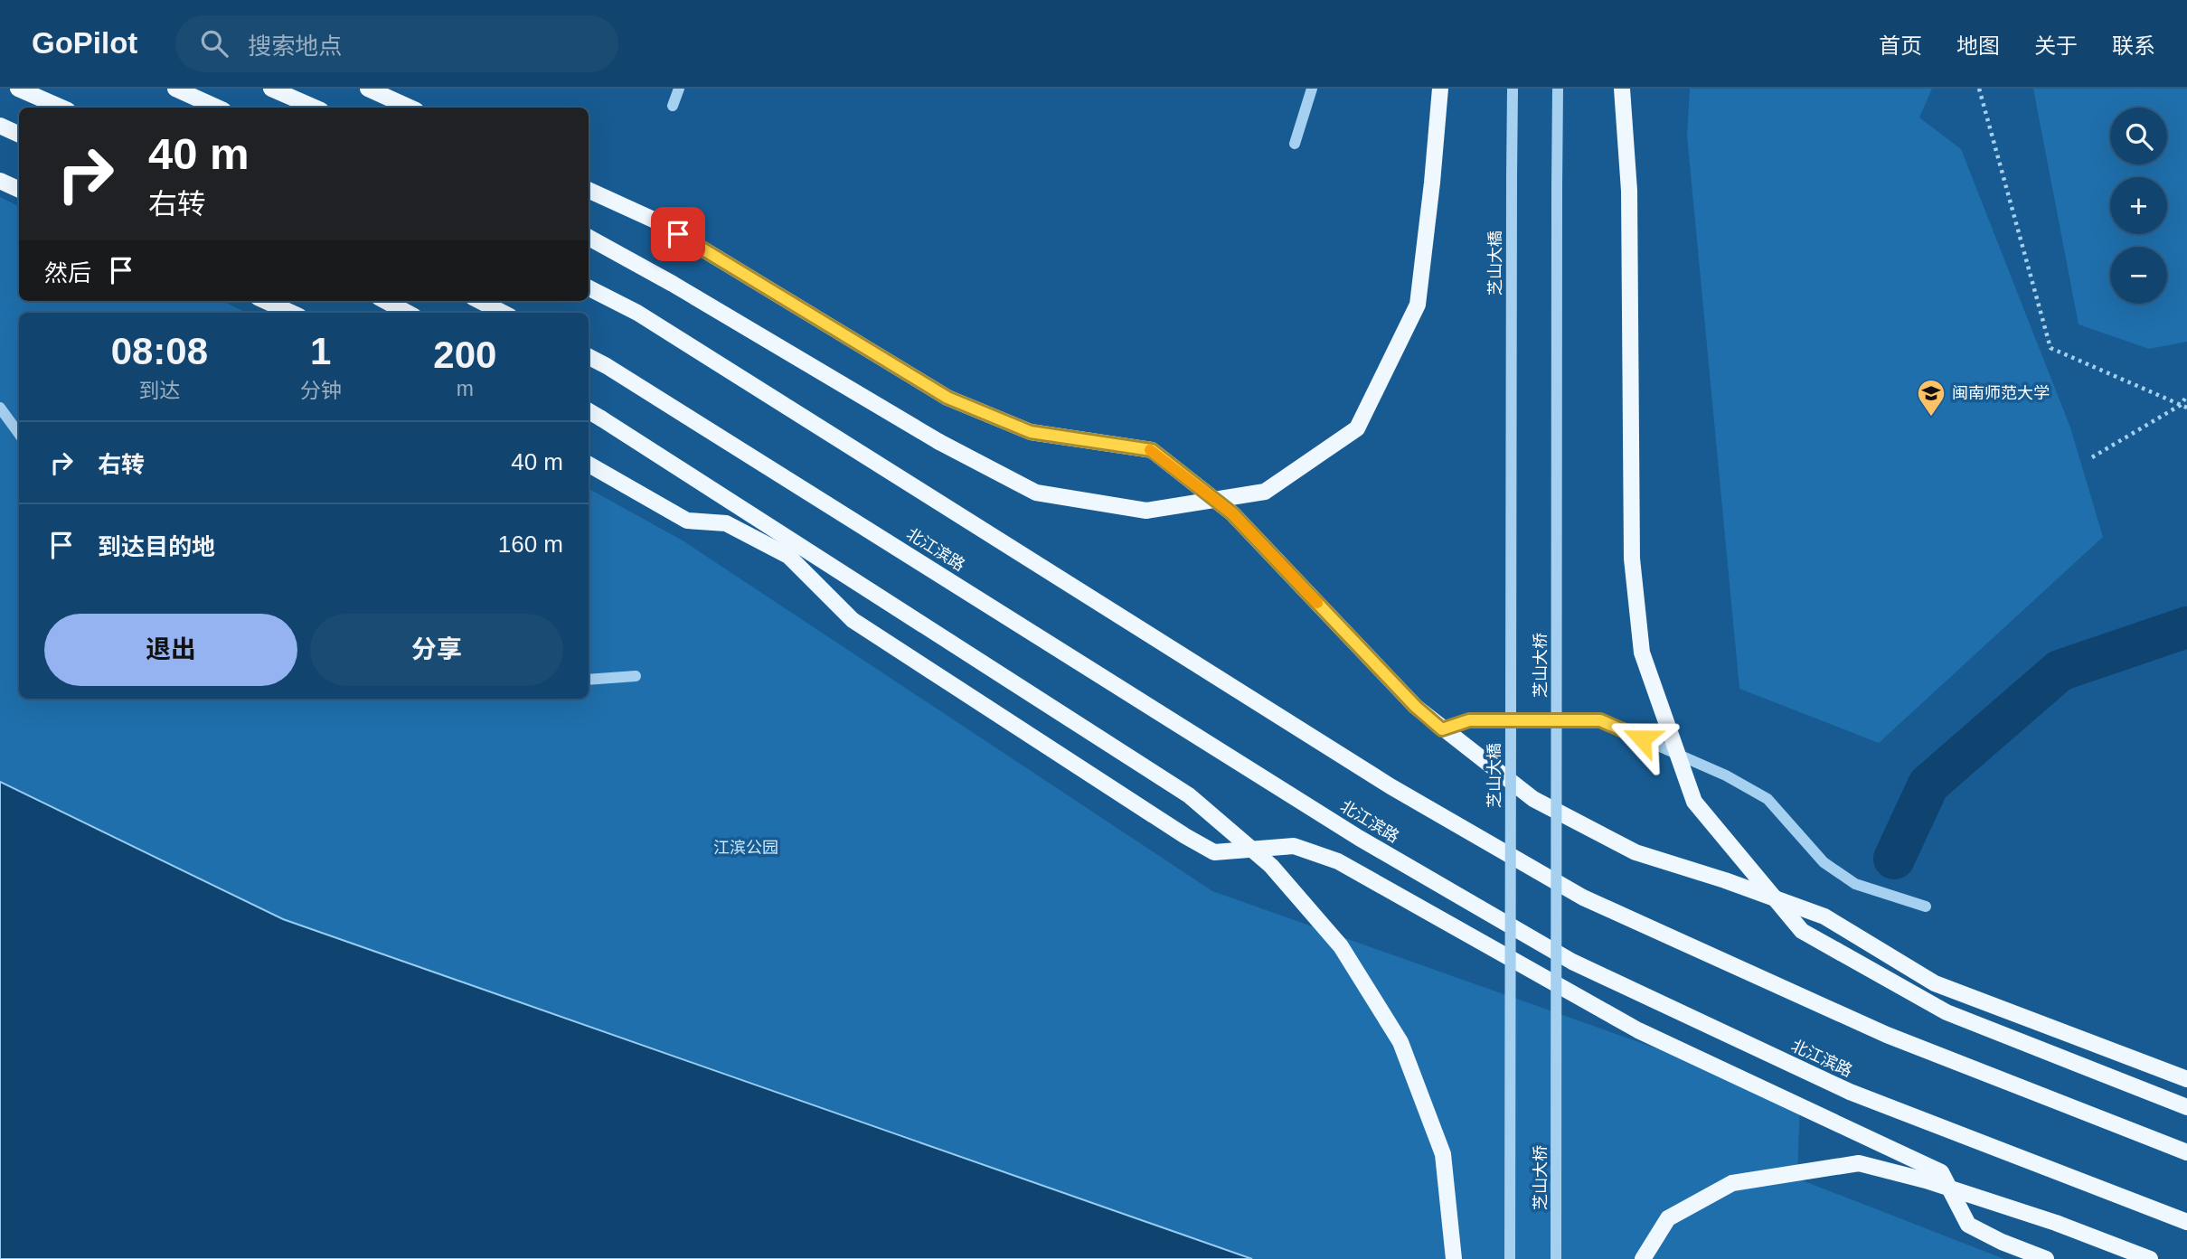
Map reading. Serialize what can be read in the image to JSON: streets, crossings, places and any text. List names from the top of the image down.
{
  "streets": {
    "main road": ["北江滨路"],
    "street": ["芝山大橋", "芝山大桥"]
  },
  "parks": ["江滨公园"],
  "places": {
    "school or university": ["闽南师范大学"]
  },
  "page": {
    "header": "GoPilot",
    "search": "搜索地点",
    "nav": [
      "首页",
      "地图",
      "关于",
      "联系"
    ],
    "map_buttons": ["+", "−"],
    "turn": ["40 m", "右转"],
    "then": "然后",
    "eta": [
      "08:08",
      "到达",
      "1",
      "分钟",
      "200",
      "m"
    ],
    "list": [
      {
        "name": "右转",
        "value": "40 m"
      },
      {
        "name": "到达目的地",
        "value": "160 m"
      }
    ],
    "buttons": ["退出", "分享"]
  }
}
